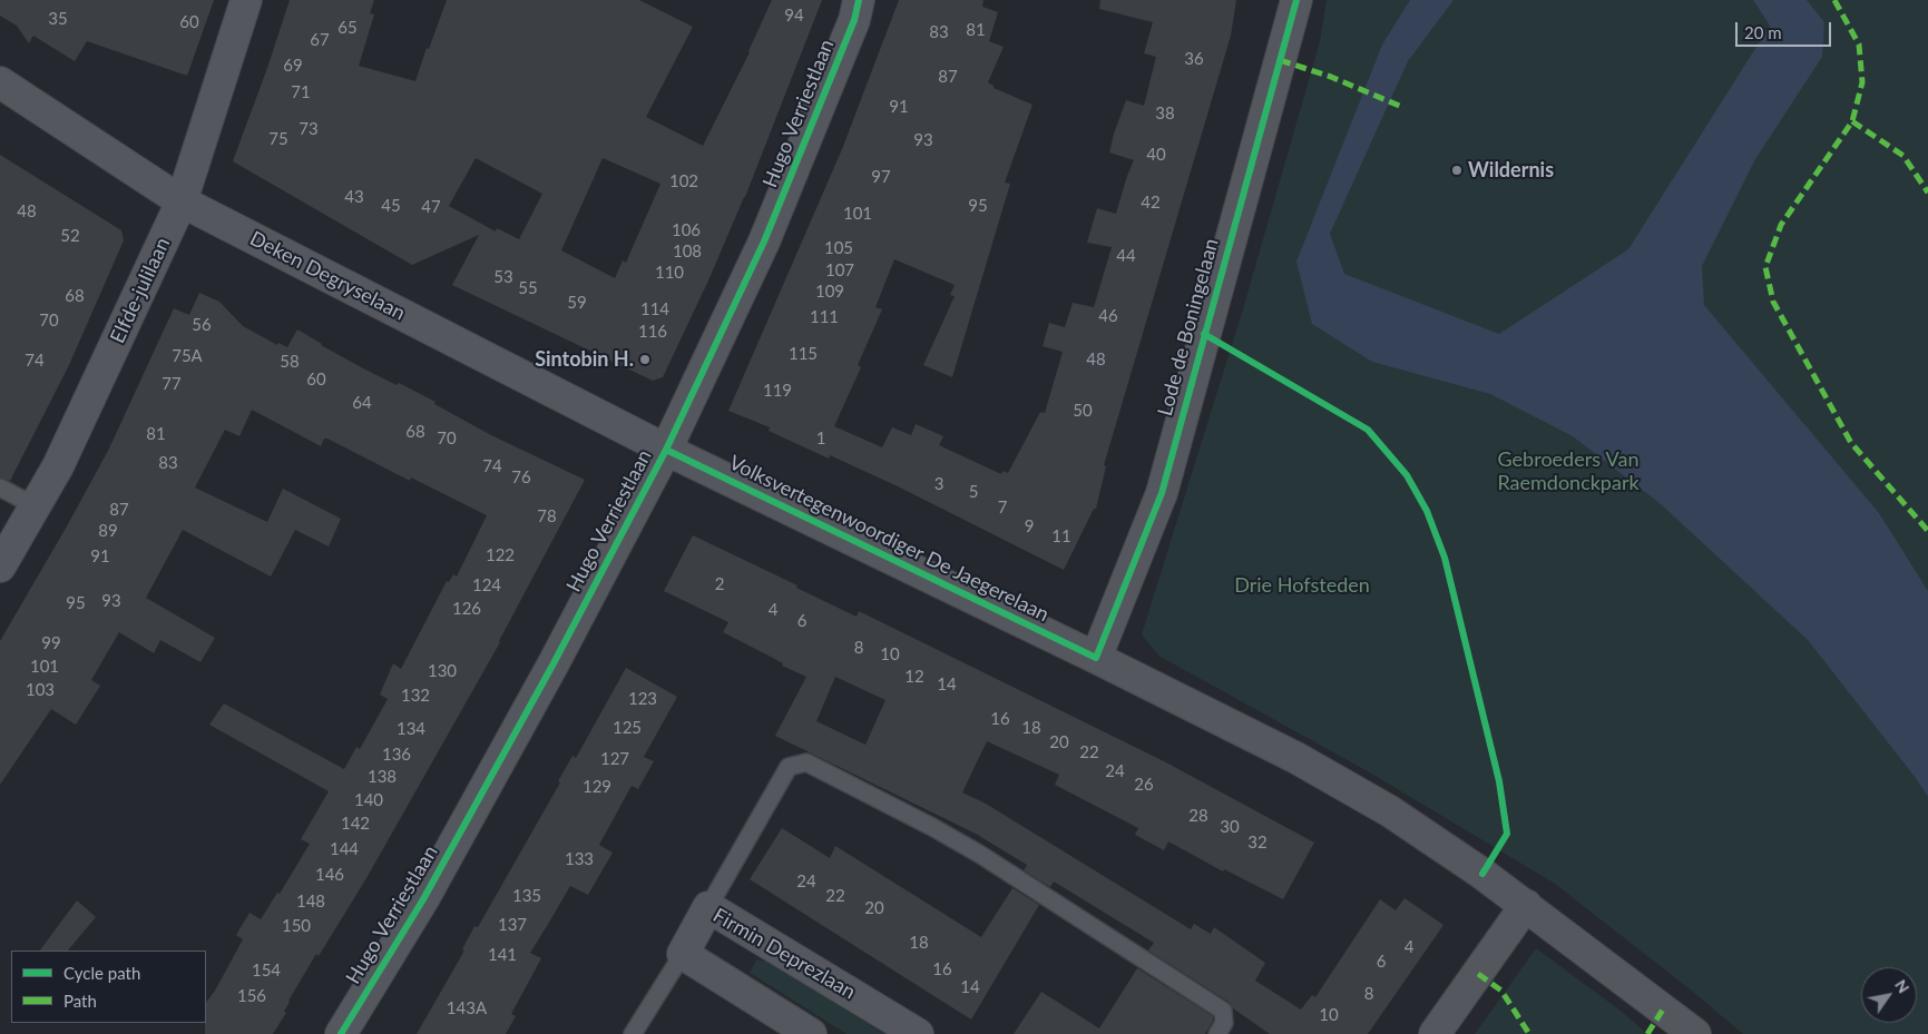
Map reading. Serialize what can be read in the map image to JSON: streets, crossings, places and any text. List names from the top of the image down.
{
  "streets": {
    "street": [
      "Hugo Verriestlaan",
      "Deken Degryselaan",
      "Elfde-julilaan",
      "Lode de Boningelaan",
      "Volksvertegenwoordiger De Jaegerelaan",
      "Firmin Deprezlaan"
    ]
  },
  "crossings": [
    ["Hugo Verriestlaan", "Deken Degryselaan"],
    ["Hugo Verriestlaan", "Volksvertegenwoordiger De Jaegerelaan"],
    ["Deken Degryselaan", "Elfde-julilaan"],
    ["Deken Degryselaan", "Volksvertegenwoordiger De Jaegerelaan"],
    ["Lode de Boningelaan", "Volksvertegenwoordiger De Jaegerelaan"]
  ],
  "parks": ["Gebroeders Van Raemdonckpark", "Drie Hofsteden"],
  "places": ["Wildernis", "Sintobin H."],
  "house_numbers": [
    "94",
    "35",
    "60",
    "65",
    "81",
    "83",
    "67",
    "36",
    "69",
    "87",
    "71",
    "91",
    "38",
    "73",
    "75",
    "93",
    "40",
    "97",
    "102",
    "43",
    "42",
    "45",
    "95",
    "47",
    "48",
    "101",
    "106",
    "52",
    "105",
    "108",
    "44",
    "107",
    "110",
    "53",
    "55",
    "109",
    "68",
    "59",
    "114",
    "46",
    "111",
    "70",
    "56",
    "116",
    "115",
    "75A",
    "48",
    "74",
    "58",
    "60",
    "77",
    "119",
    "64",
    "50",
    "68",
    "81",
    "70",
    "1",
    "83",
    "74",
    "76",
    "3",
    "5",
    "7",
    "87",
    "78",
    "9",
    "89",
    "11",
    "122",
    "91",
    "2",
    "124",
    "93",
    "95",
    "126",
    "4",
    "6",
    "99",
    "8",
    "10",
    "101",
    "130",
    "12",
    "14",
    "103",
    "132",
    "123",
    "16",
    "125",
    "18",
    "134",
    "20",
    "22",
    "136",
    "127",
    "24",
    "138",
    "26",
    "129",
    "140",
    "28",
    "142",
    "30",
    "32",
    "144",
    "133",
    "146",
    "24",
    "135",
    "22",
    "148",
    "20",
    "137",
    "150",
    "18",
    "4",
    "141",
    "6",
    "16",
    "154",
    "14",
    "8",
    "156",
    "143A",
    "10"
  ],
  "legend": ["Cycle path", "Path"],
  "scale_bar": "20 m",
  "north": "top right"
}
